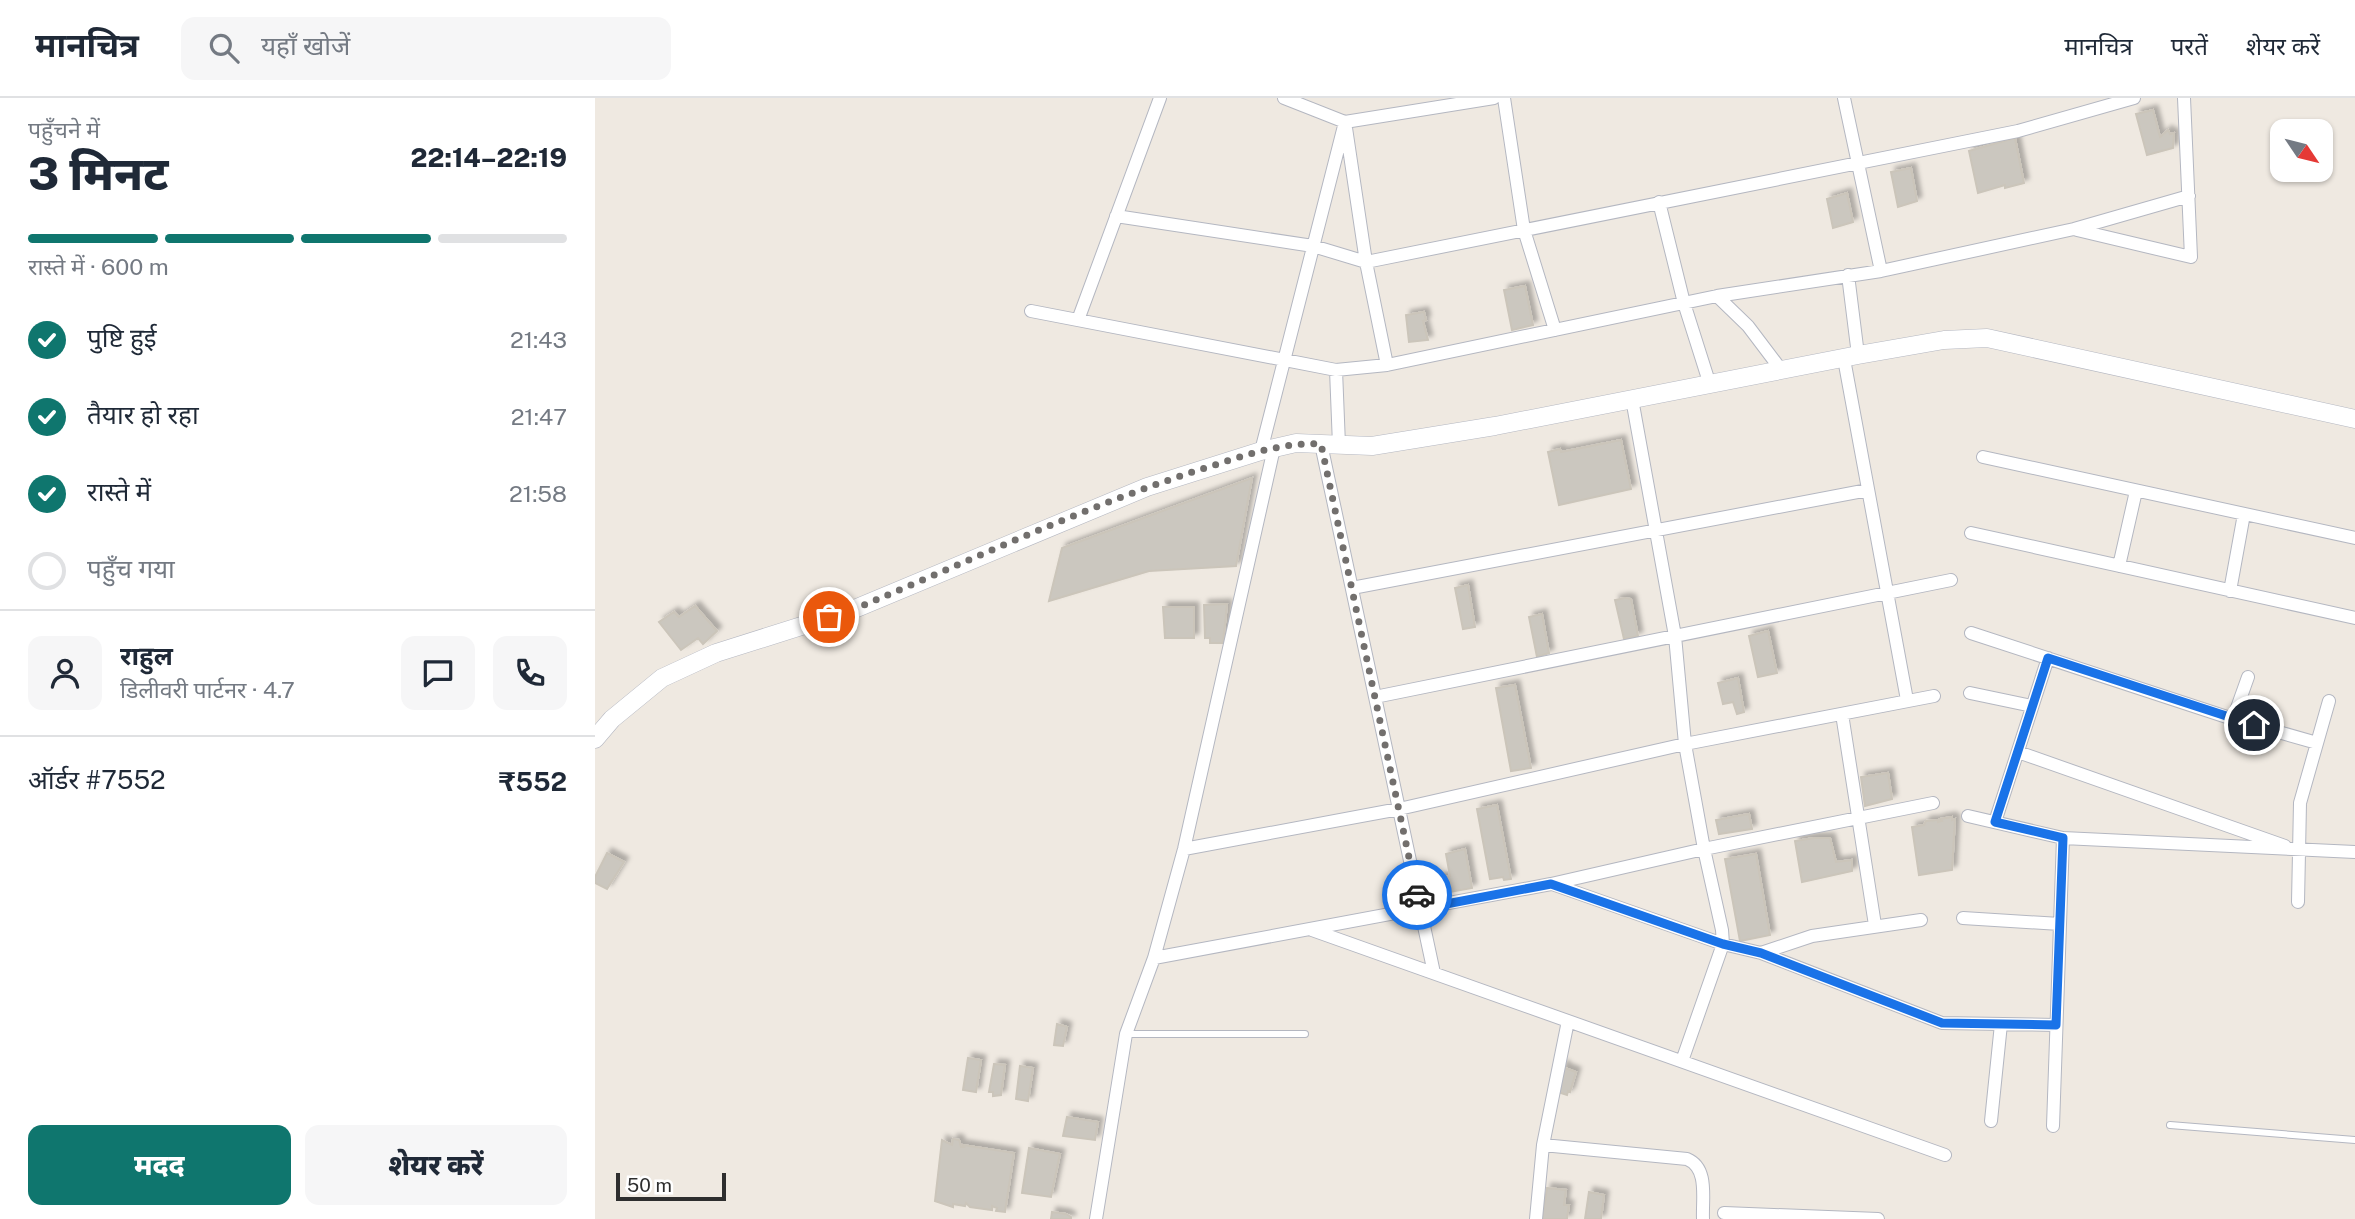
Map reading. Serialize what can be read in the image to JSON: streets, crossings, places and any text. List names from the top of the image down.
{
  "scale_bar": "50 m",
  "north": "bottom right",
  "page": {
    "header": "मानचित्र",
    "search": "यहाँ खोजें",
    "nav": ["मानचित्र", "परतें", "शेयर करें"],
    "heading": ["3 मिनट", "पहुँचने में", "22:14–22:19"],
    "panel": [
      "राहुल",
      "डिलीवरी पार्टनर · 4.7",
      "ऑर्डर #7552",
      "₹552"
    ],
    "bar": "रास्ते में · 600 m",
    "list": [
      ["पुष्टि हुई", "21:43"],
      ["तैयार हो रहा", "21:47"],
      ["रास्ते में", "21:58"],
      "पहुँच गया"
    ],
    "buttons": ["मदद", "शेयर करें"],
    "scale": "50 m"
  }
}
